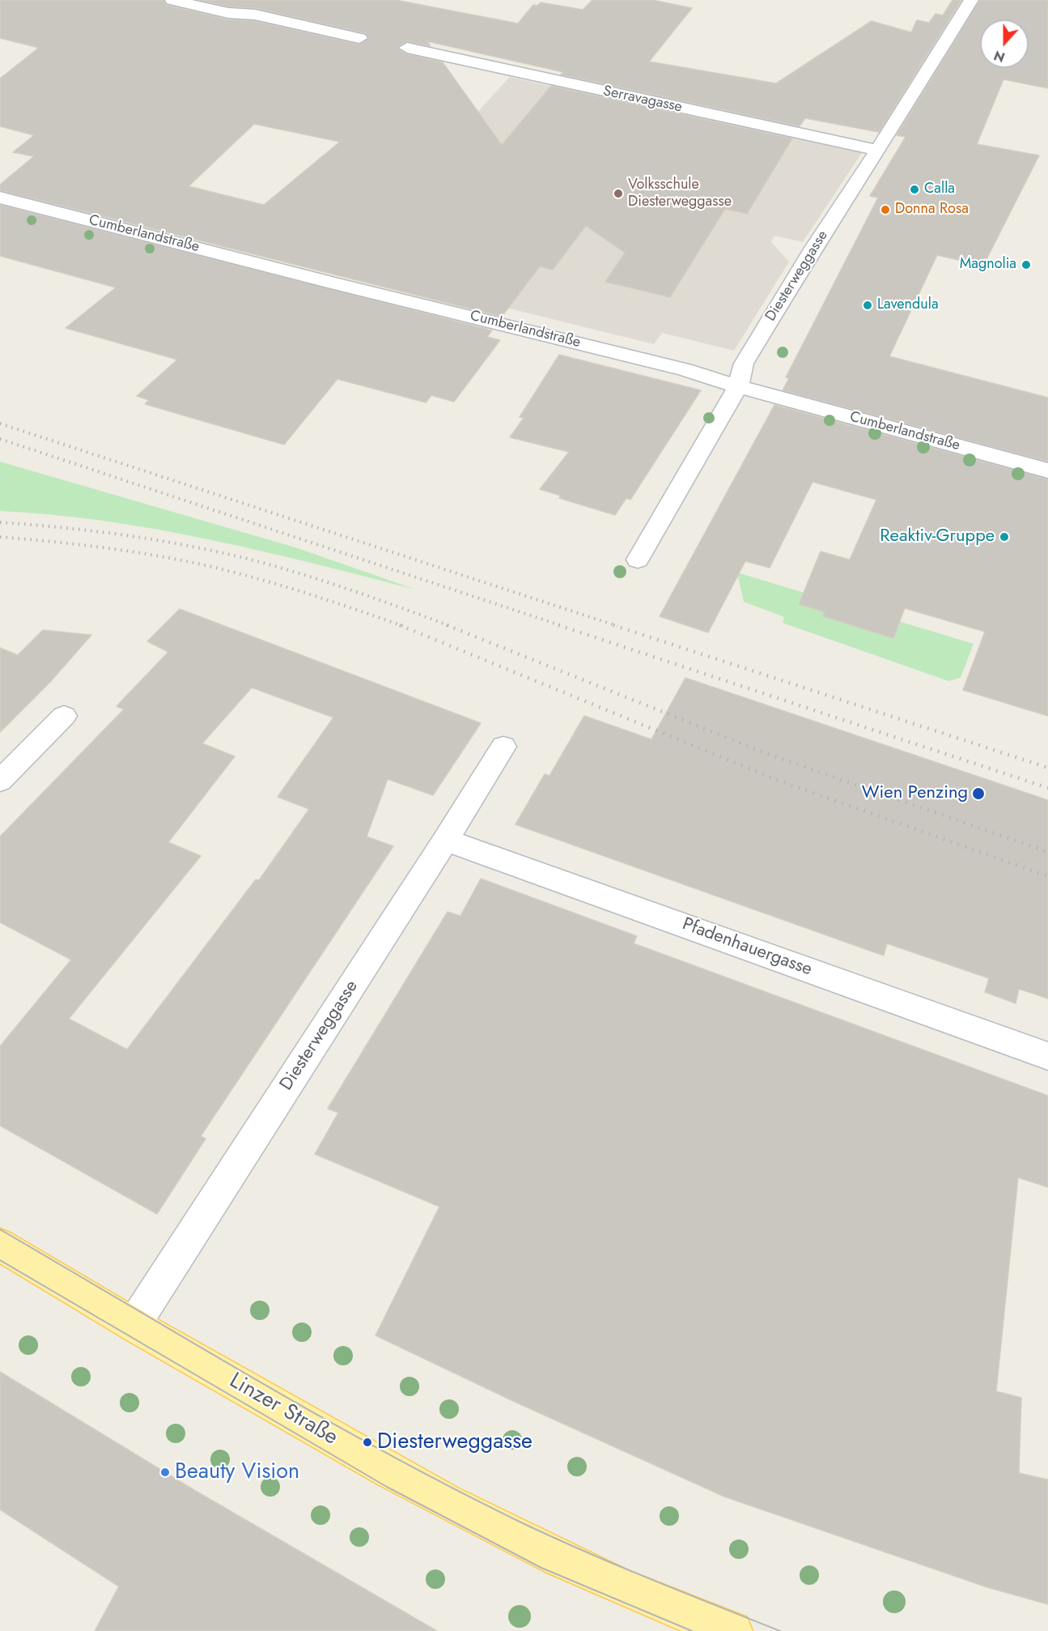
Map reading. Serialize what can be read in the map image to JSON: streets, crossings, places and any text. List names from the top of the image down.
{
  "streets": {
    "main road": ["Linzer Straße"],
    "street": [
      "Serravagasse",
      "Cumberlandstraße",
      "Diesterweggasse",
      "Pfadenhauergasse"
    ]
  },
  "crossings": [
    ["Serravagasse", "Diesterweggasse"],
    ["Cumberlandstraße", "Diesterweggasse"],
    ["Diesterweggasse", "Pfadenhauergasse"],
    ["Diesterweggasse", "Linzer Straße"]
  ],
  "places": [
    "Calla",
    "Volksschule Diesterweggasse",
    "Donna Rosa",
    "Magnolia",
    "Lavendula",
    "Reaktiv-Gruppe",
    "Wien Penzing",
    "Diesterweggasse",
    "Beauty Vision"
  ],
  "north": "bottom"
}
